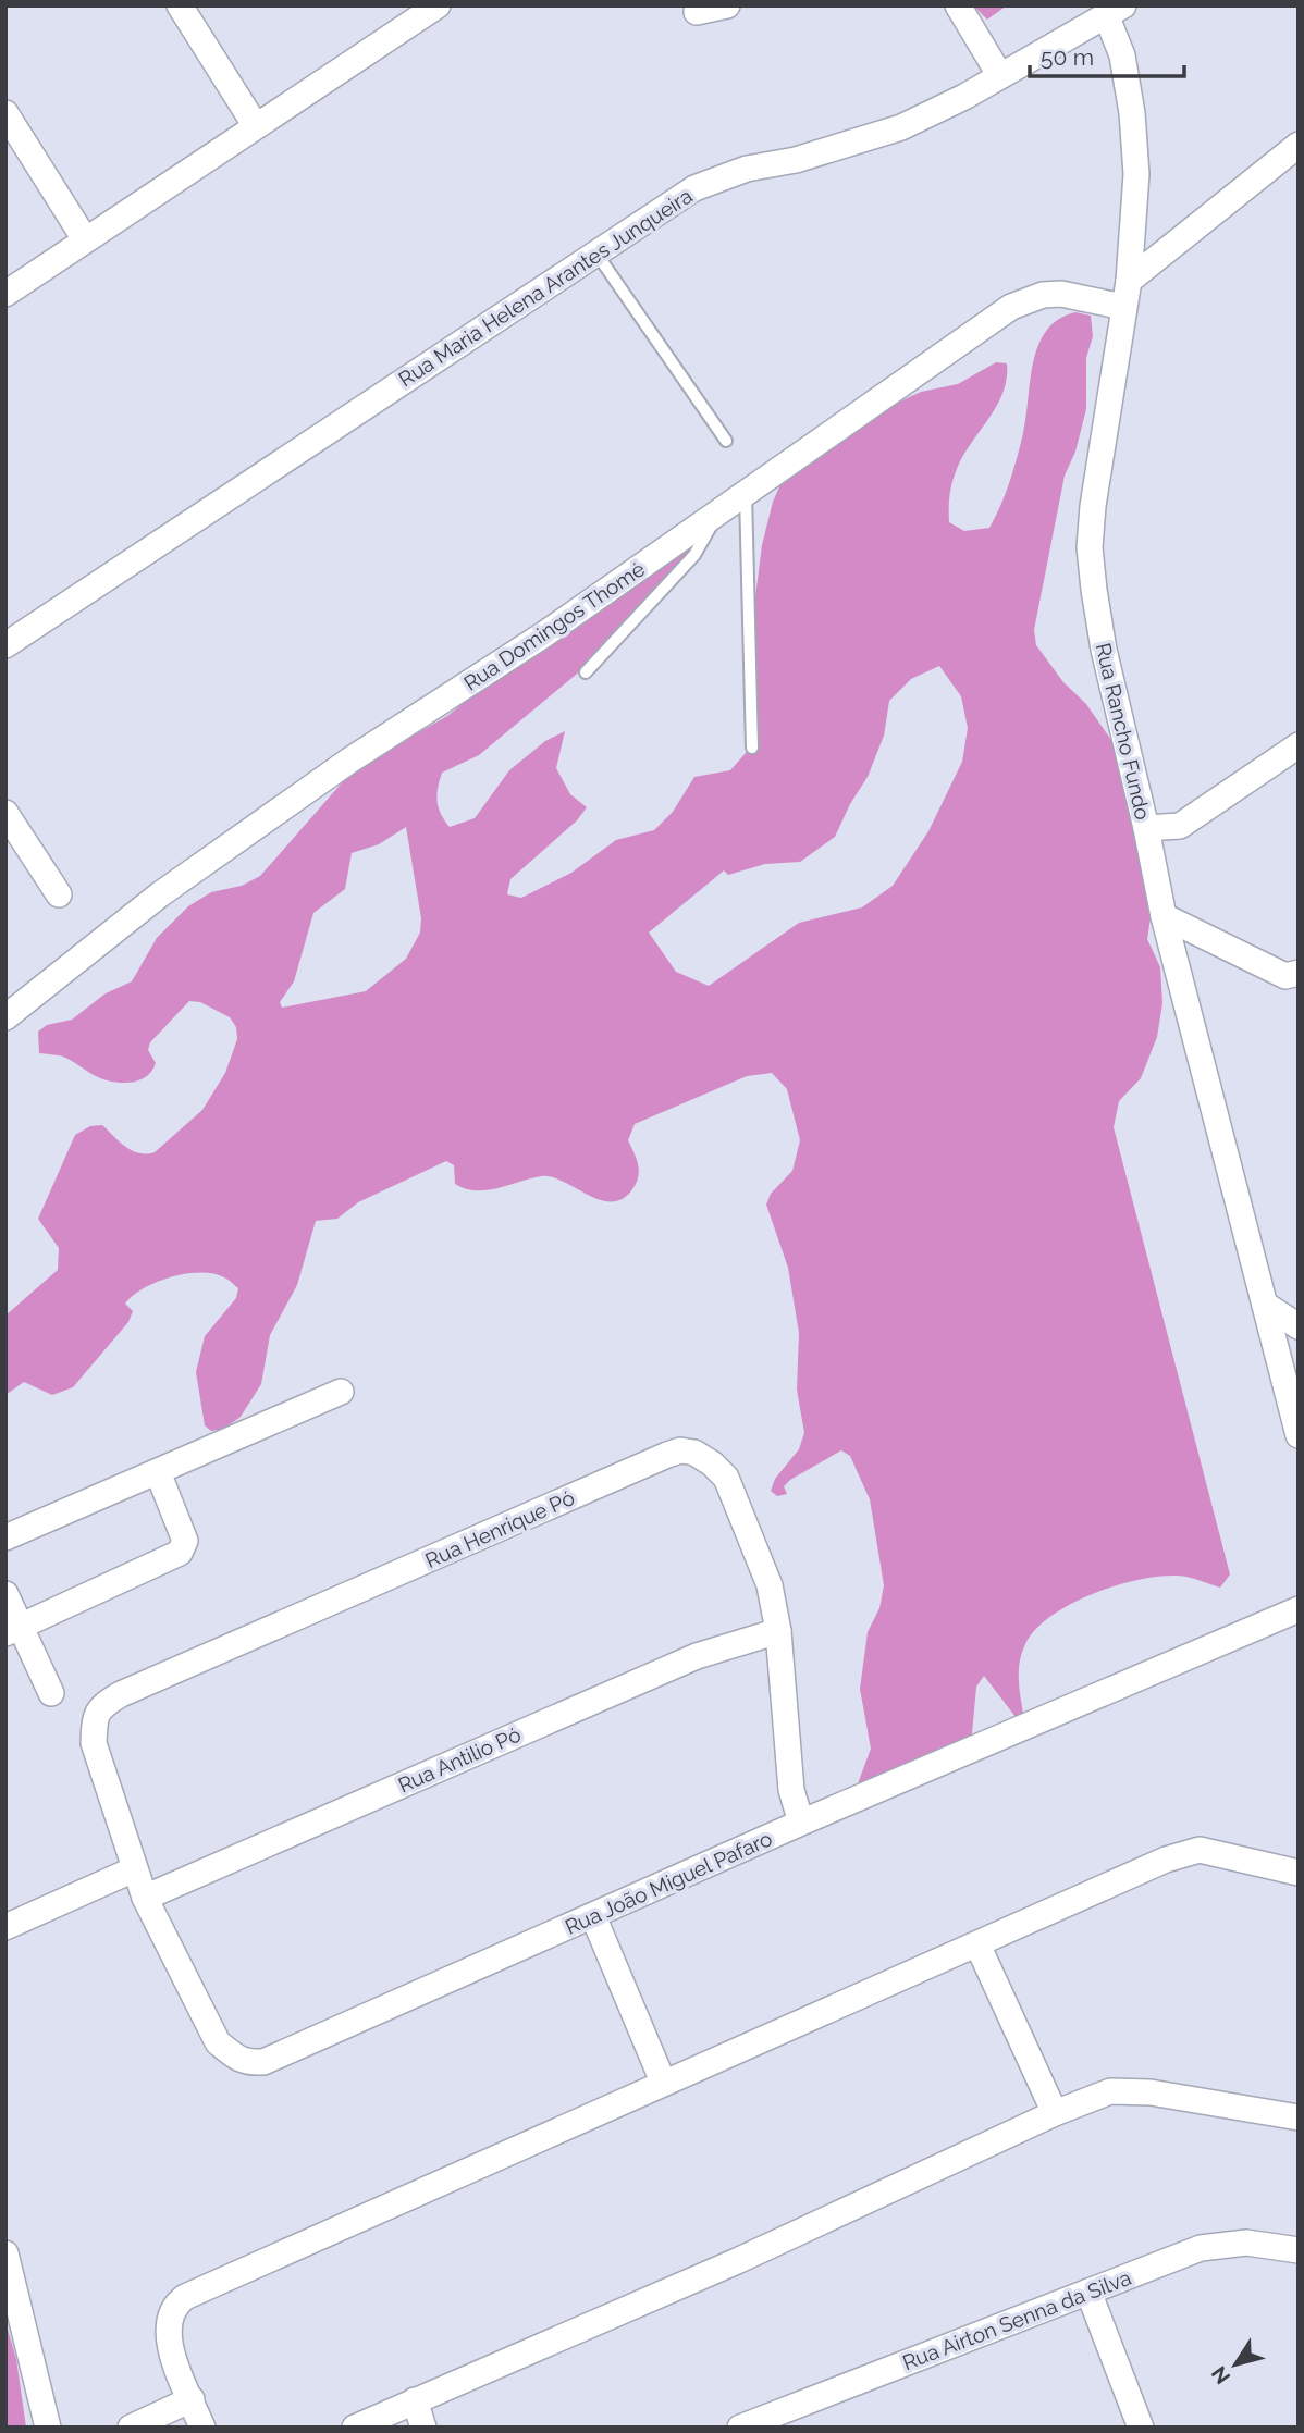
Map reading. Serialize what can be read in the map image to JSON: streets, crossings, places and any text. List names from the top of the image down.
{
  "streets": {
    "street": [
      "Rua Maria Helena Arantes Junqueira",
      "Rua Domingos Thomé",
      "Rua Rancho Fundo",
      "Rua Henrique Pó",
      "Rua Antilio Pó",
      "Rua João Miguel Pafaro",
      "Rua Airton Senna da Silva"
    ]
  },
  "crossings": [
    ["Rua Maria Helena Arantes Junqueira", "Rua Rancho Fundo"],
    ["Rua Domingos Thomé", "Rua Rancho Fundo"],
    ["Rua Henrique Pó", "Rua Antilio Pó"],
    ["Rua Henrique Pó", "Rua João Miguel Pafaro"],
    ["Rua Antilio Pó", "Rua João Miguel Pafaro"]
  ],
  "scale_bar": "50 m",
  "north": "bottom left"
}
